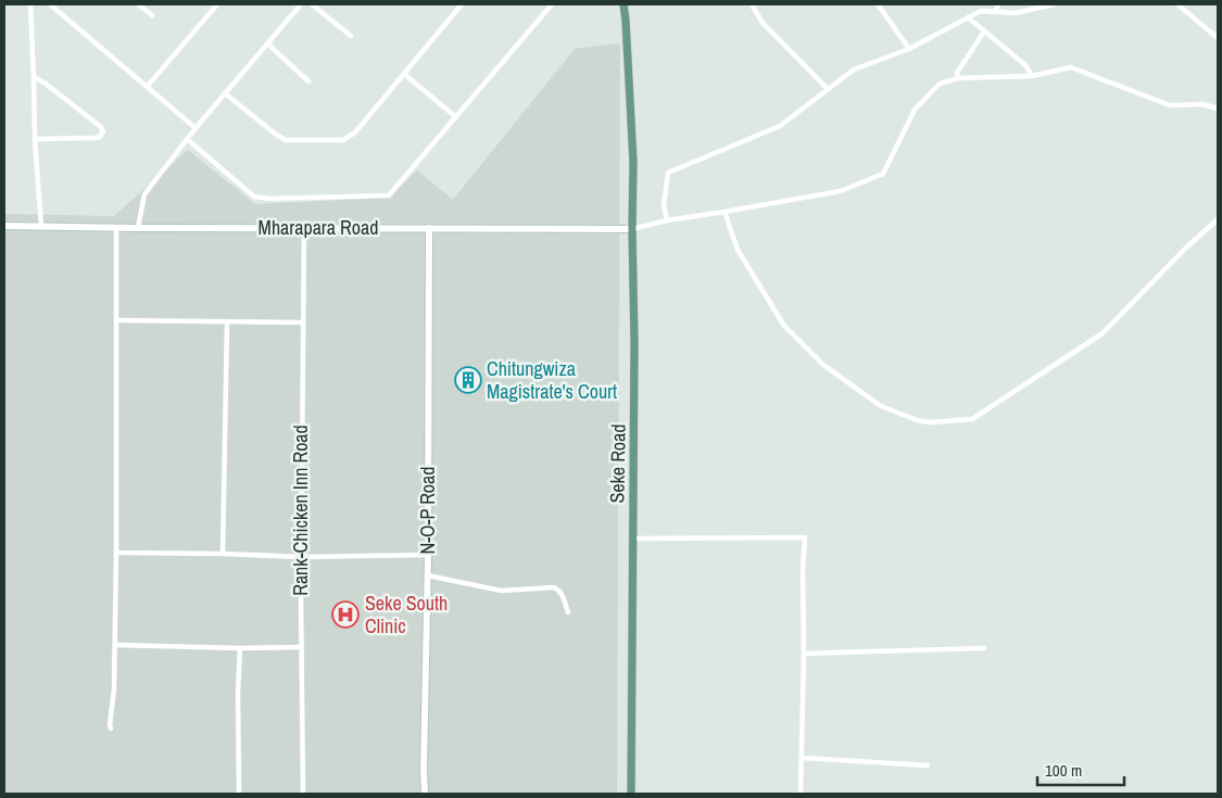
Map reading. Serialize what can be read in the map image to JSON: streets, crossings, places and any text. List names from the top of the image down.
{
  "streets": {
    "main road": ["Mharapara Road", "Seke Road", "N-O-P Road"],
    "street": ["Rank-Chicken Inn Road"]
  },
  "crossings": [
    ["Mharapara Road", "Seke Road"],
    ["Mharapara Road", "Rank-Chicken Inn Road"],
    ["Mharapara Road", "N-O-P Road"]
  ],
  "places": {
    "building": ["Chitungwiza Magistrate's Court"],
    "hospital": ["Seke South Clinic"]
  },
  "scale_bar": "100 m"
}
